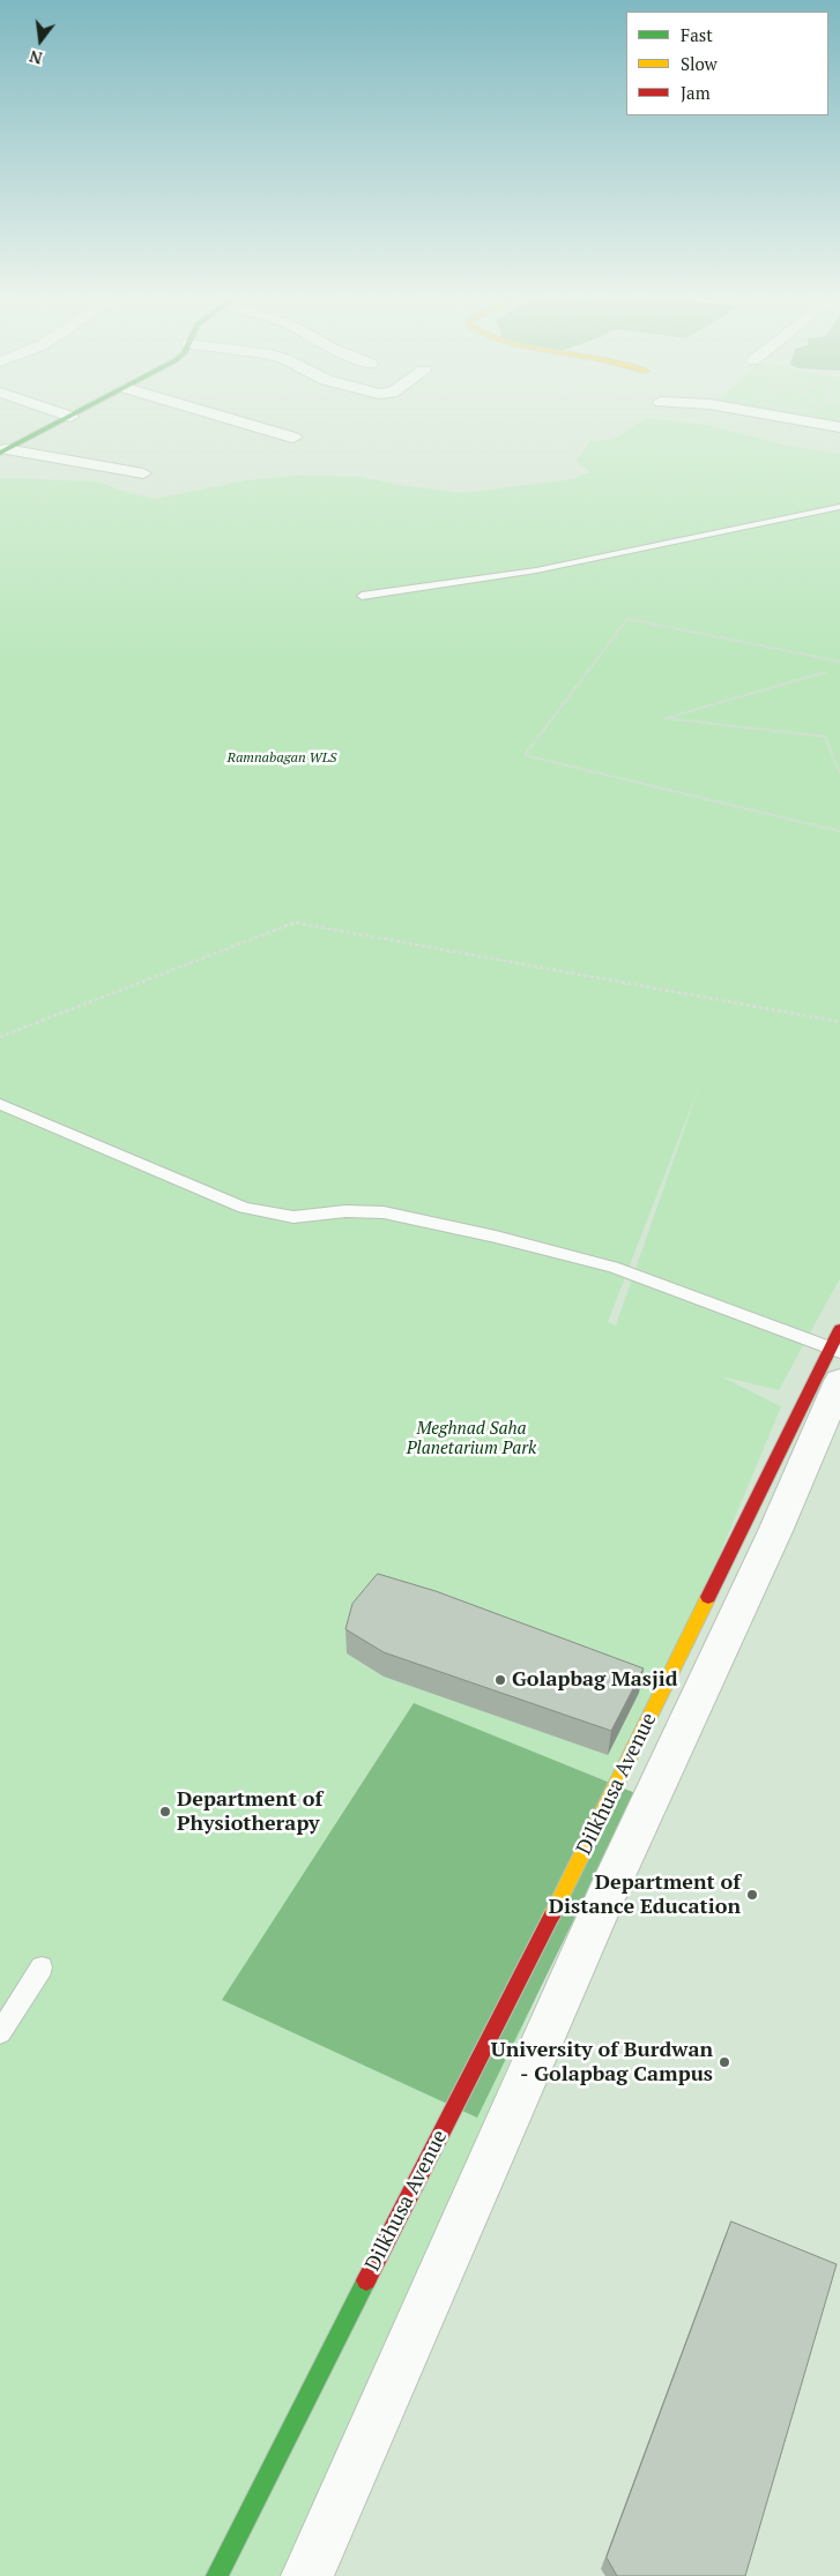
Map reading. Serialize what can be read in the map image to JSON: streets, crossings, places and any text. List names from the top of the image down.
{
  "streets": {
    "street": ["Dilkhusa Avenue"]
  },
  "parks": ["Ramnabagan WLS", "Meghnad Saha Planetarium Park"],
  "places": [
    "Golapbag Masjid",
    "Department of Physiotherapy",
    "Department of Distance Education",
    "University of Burdwan - Golapbag Campus"
  ],
  "legend": ["Fast", "Slow", "Jam"],
  "north": "bottom"
}
